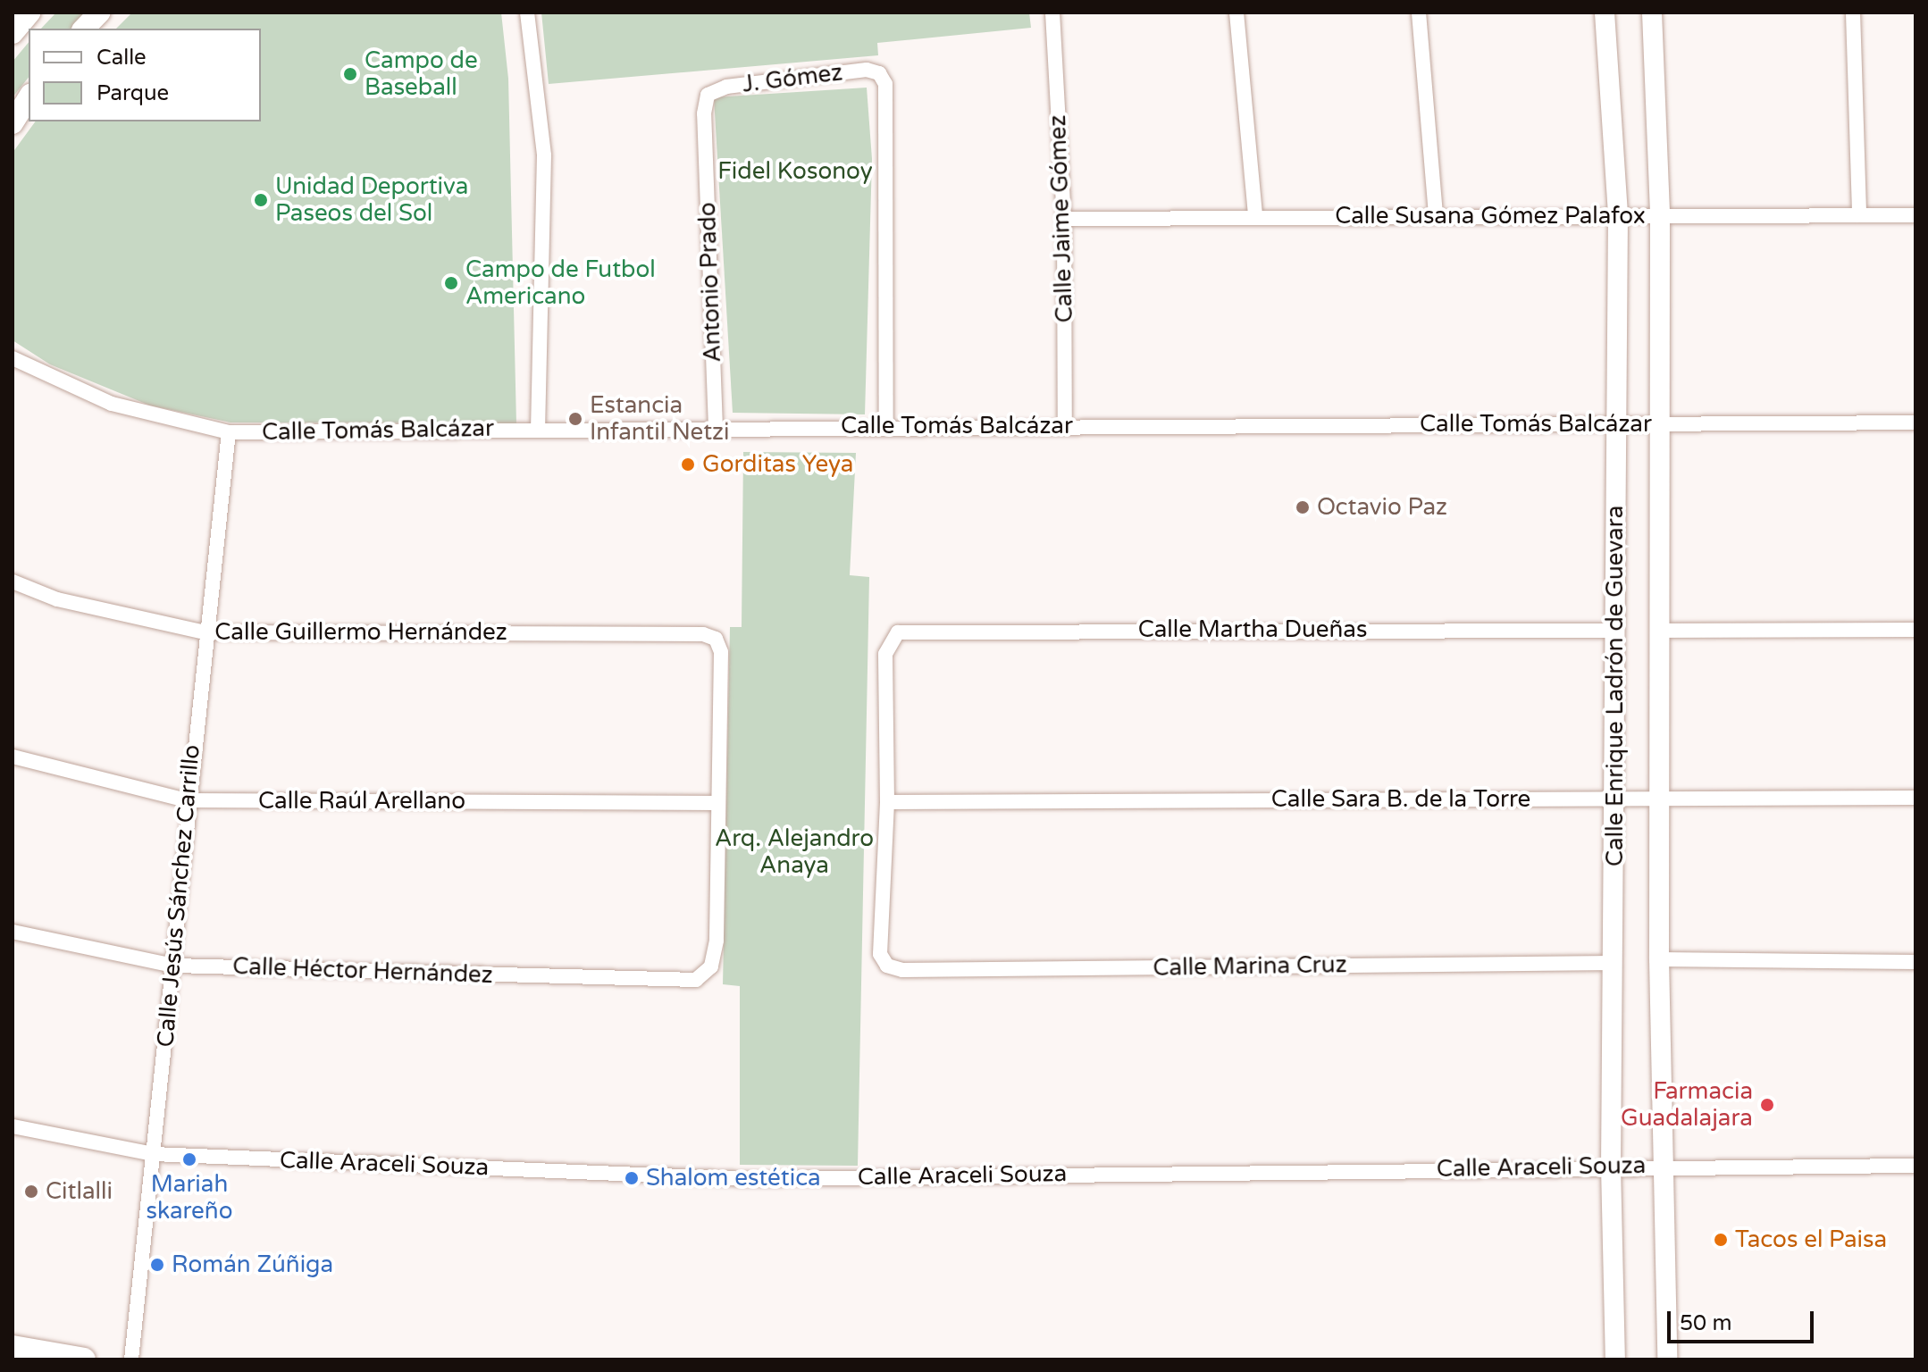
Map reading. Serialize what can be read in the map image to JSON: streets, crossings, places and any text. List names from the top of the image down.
{
  "streets": {
    "street": [
      "J. Gómez",
      "Calle Susana Gómez Palafox",
      "Calle Jaime Gómez",
      "Antonio Prado",
      "Calle Tomás Balcázar",
      "Calle Martha Dueñas",
      "Calle Guillermo Hernández",
      "Calle Enrique Ladrón de Guevara",
      "Calle Sara B. de la Torre",
      "Calle Raúl Arellano",
      "Calle Jesús Sánchez Carrillo",
      "Calle Marina Cruz",
      "Calle Héctor Hernández",
      "Calle Araceli Souza"
    ]
  },
  "crossings": [
    ["J. Gómez", "Antonio Prado"],
    ["J. Gómez", "Calle Tomás Balcázar"],
    ["Calle Susana Gómez Palafox", "Calle Jaime Gómez"],
    ["Calle Susana Gómez Palafox", "Calle Enrique Ladrón de Guevara"],
    ["Calle Jaime Gómez", "Calle Tomás Balcázar"],
    ["Antonio Prado", "Calle Tomás Balcázar"],
    ["Calle Tomás Balcázar", "Calle Enrique Ladrón de Guevara"],
    ["Calle Tomás Balcázar", "Calle Jesús Sánchez Carrillo"],
    ["Calle Martha Dueñas", "Calle Enrique Ladrón de Guevara"],
    ["Calle Martha Dueñas", "Calle Sara B. de la Torre"],
    ["Calle Martha Dueñas", "Calle Marina Cruz"],
    ["Calle Guillermo Hernández", "Calle Raúl Arellano"],
    ["Calle Guillermo Hernández", "Calle Jesús Sánchez Carrillo"],
    ["Calle Guillermo Hernández", "Calle Héctor Hernández"],
    ["Calle Enrique Ladrón de Guevara", "Calle Sara B. de la Torre"],
    ["Calle Enrique Ladrón de Guevara", "Calle Marina Cruz"],
    ["Calle Enrique Ladrón de Guevara", "Calle Araceli Souza"],
    ["Calle Sara B. de la Torre", "Calle Marina Cruz"],
    ["Calle Raúl Arellano", "Calle Jesús Sánchez Carrillo"],
    ["Calle Raúl Arellano", "Calle Héctor Hernández"],
    ["Calle Jesús Sánchez Carrillo", "Calle Héctor Hernández"],
    ["Calle Jesús Sánchez Carrillo", "Calle Araceli Souza"]
  ],
  "parks": ["Fidel Kosonoy", "Arq. Alejandro Anaya"],
  "places": [
    "Campo de Baseball",
    "Unidad Deportiva Paseos del Sol",
    "Campo de Futbol Americano",
    "Estancia Infantil Netzi",
    "Gorditas Yeya",
    "Octavio Paz",
    "Farmacia Guadalajara",
    "Mariah skareño",
    "Shalom estética",
    "Citlalli",
    "Tacos el Paisa",
    "Román Zúñiga"
  ],
  "legend": ["Calle", "Parque"],
  "scale_bar": "50 m"
}
